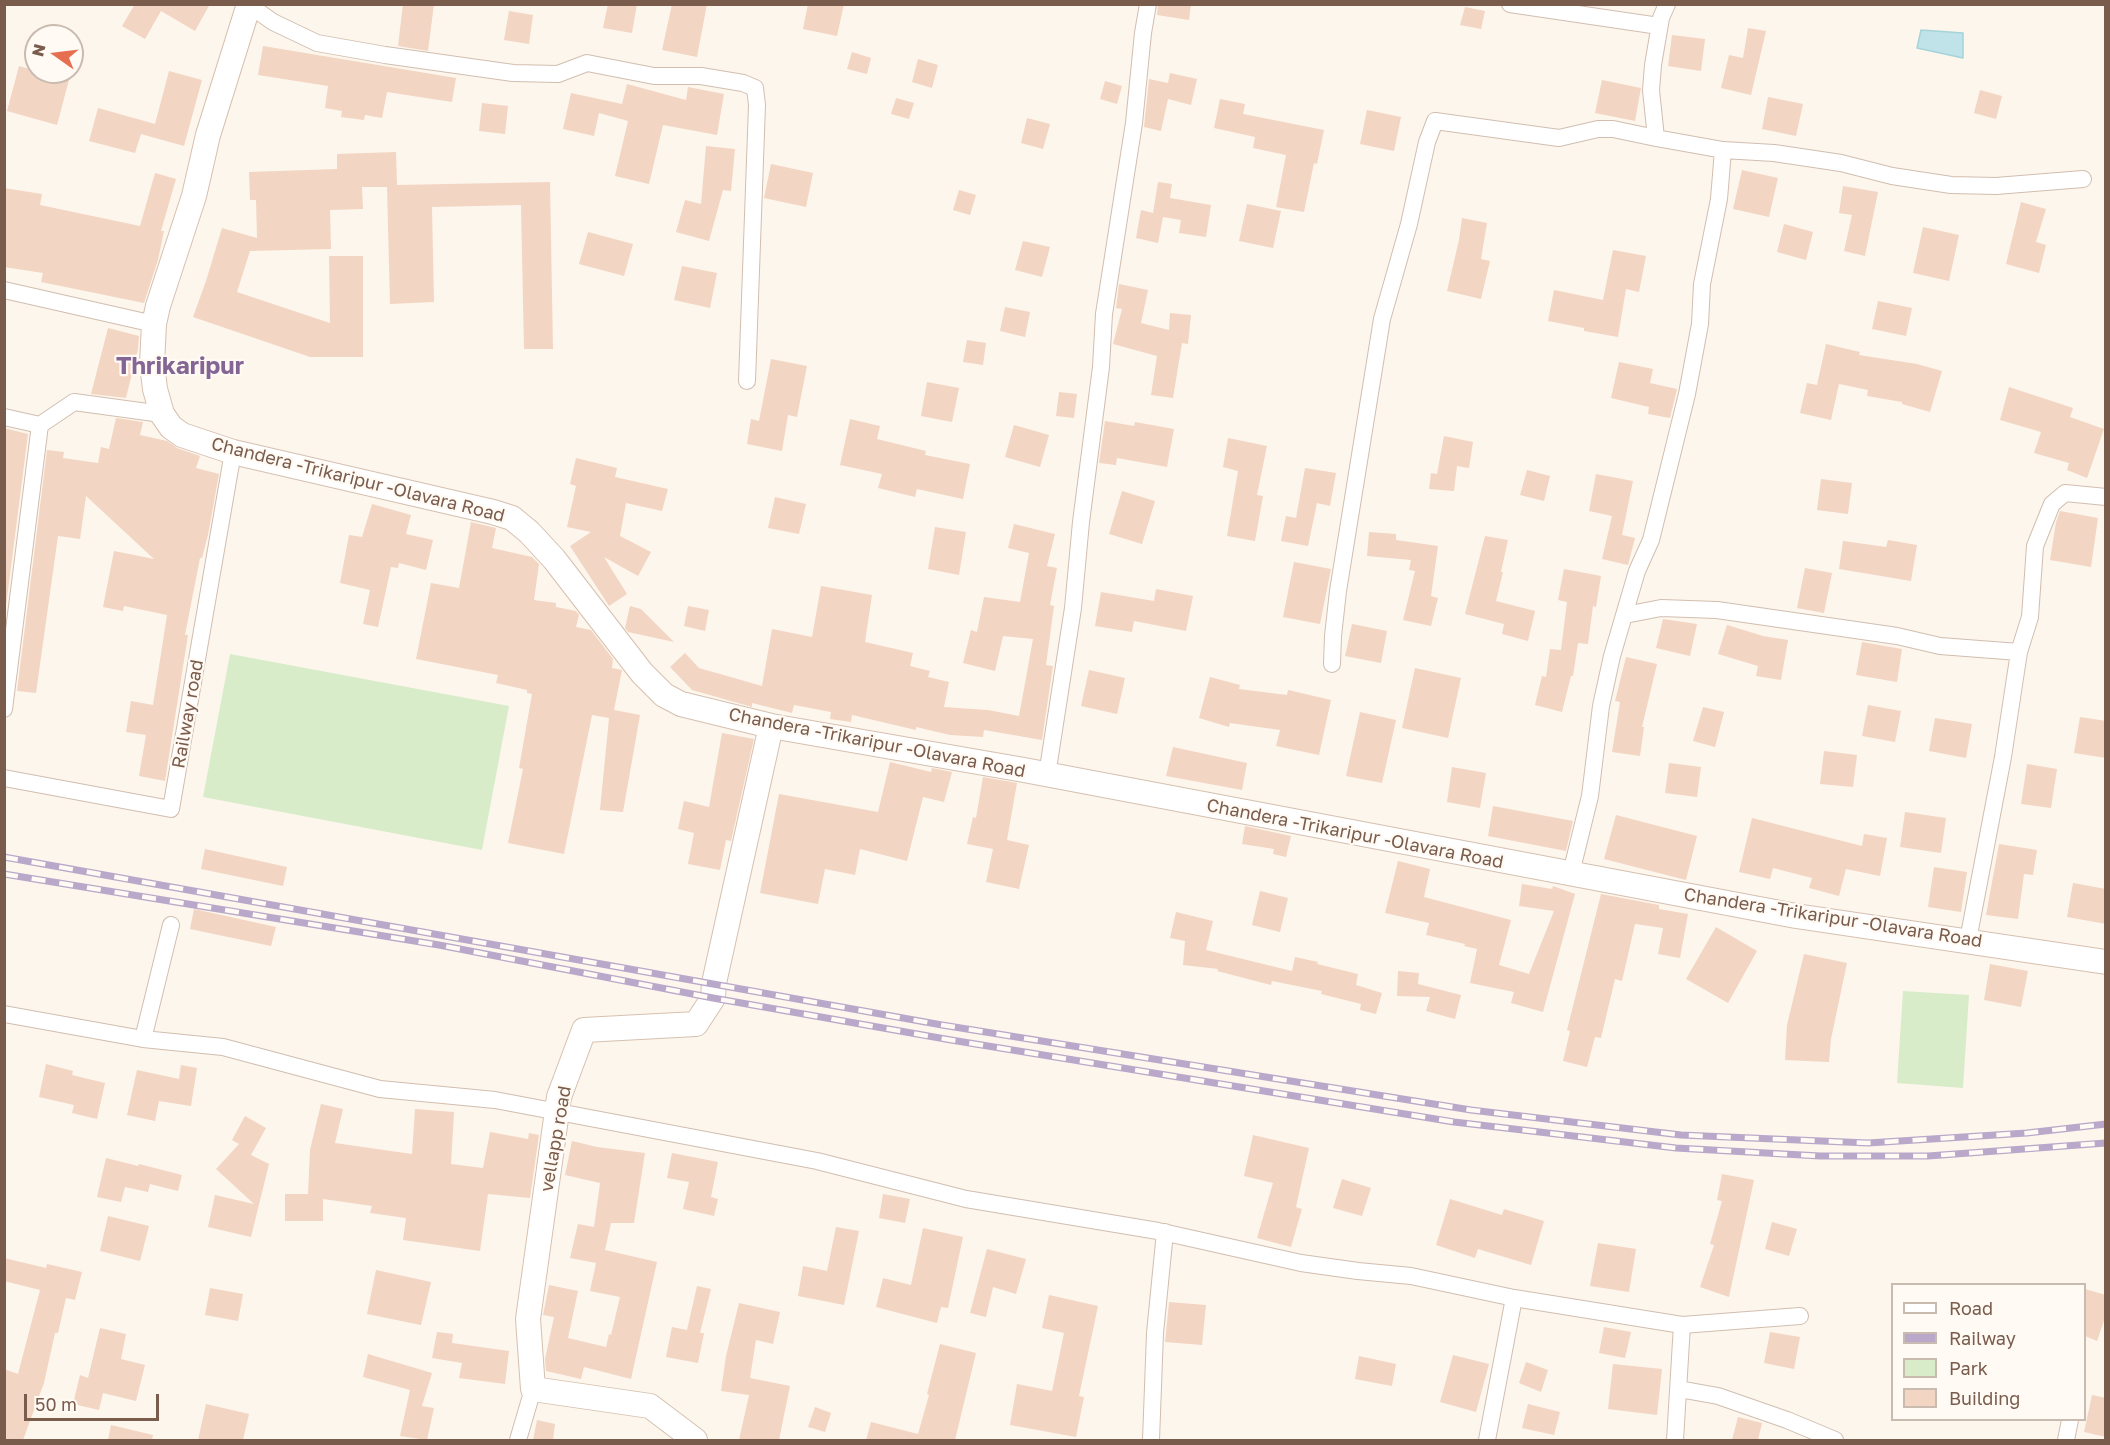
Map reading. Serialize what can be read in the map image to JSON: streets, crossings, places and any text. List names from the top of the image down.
{
  "streets": {
    "main road": ["Chandera -Trikaripur -Olavara Road", "vellapp road"],
    "street": ["Railway road"]
  },
  "crossings": [
    ["Chandera -Trikaripur -Olavara Road", "Railway road"],
    ["Chandera -Trikaripur -Olavara Road", "vellapp road"]
  ],
  "districts": ["Thrikaripur"],
  "legend": [
    "Road",
    "Railway",
    "Park",
    "Building"
  ],
  "scale_bar": "50 m",
  "north": "left"
}
